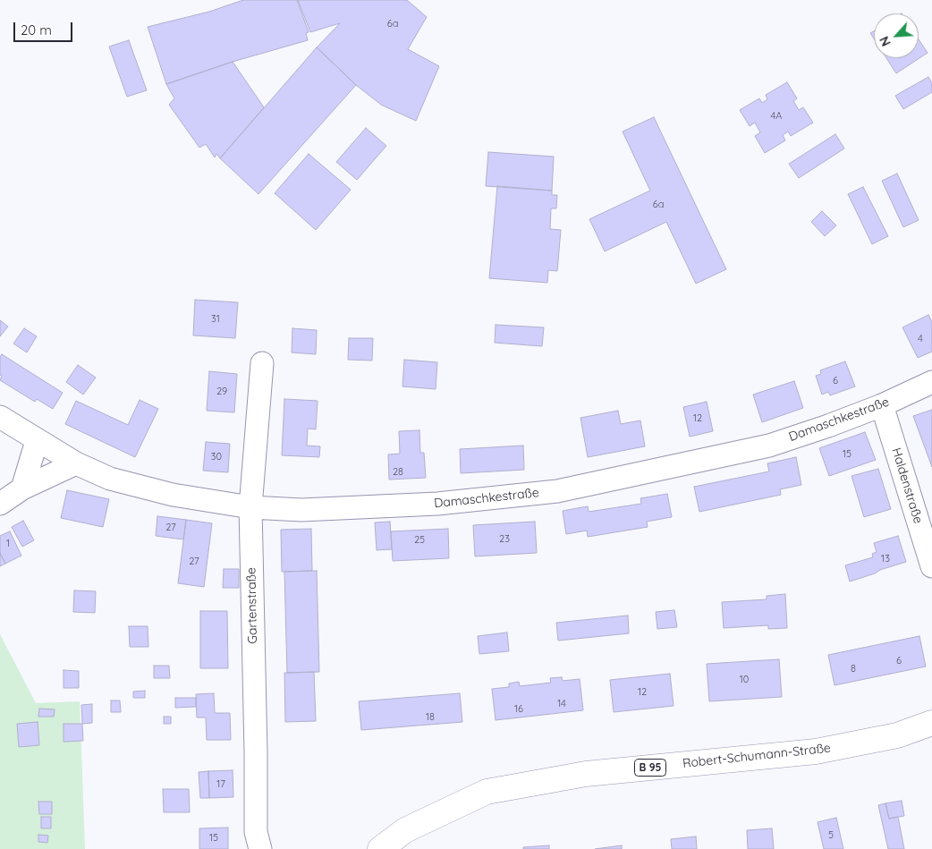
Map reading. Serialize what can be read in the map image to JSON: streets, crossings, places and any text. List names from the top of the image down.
{
  "streets": {
    "main road": ["Robert-Schumann-Straße", "B 95"],
    "street": ["Damaschkestraße", "Haldenstraße", "Gartenstraße"]
  },
  "crossings": [
    ["Damaschkestraße", "Haldenstraße"],
    ["Damaschkestraße", "Gartenstraße"]
  ],
  "house_numbers": [
    "6a",
    "4A",
    "6a",
    "31",
    "4",
    "6",
    "29",
    "12",
    "15",
    "30",
    "28",
    "27",
    "23",
    "25",
    "1",
    "13",
    "27",
    "6",
    "8",
    "10",
    "12",
    "14",
    "16",
    "18",
    "17",
    "5",
    "15"
  ],
  "scale_bar": "20 m",
  "north": "bottom left"
}
